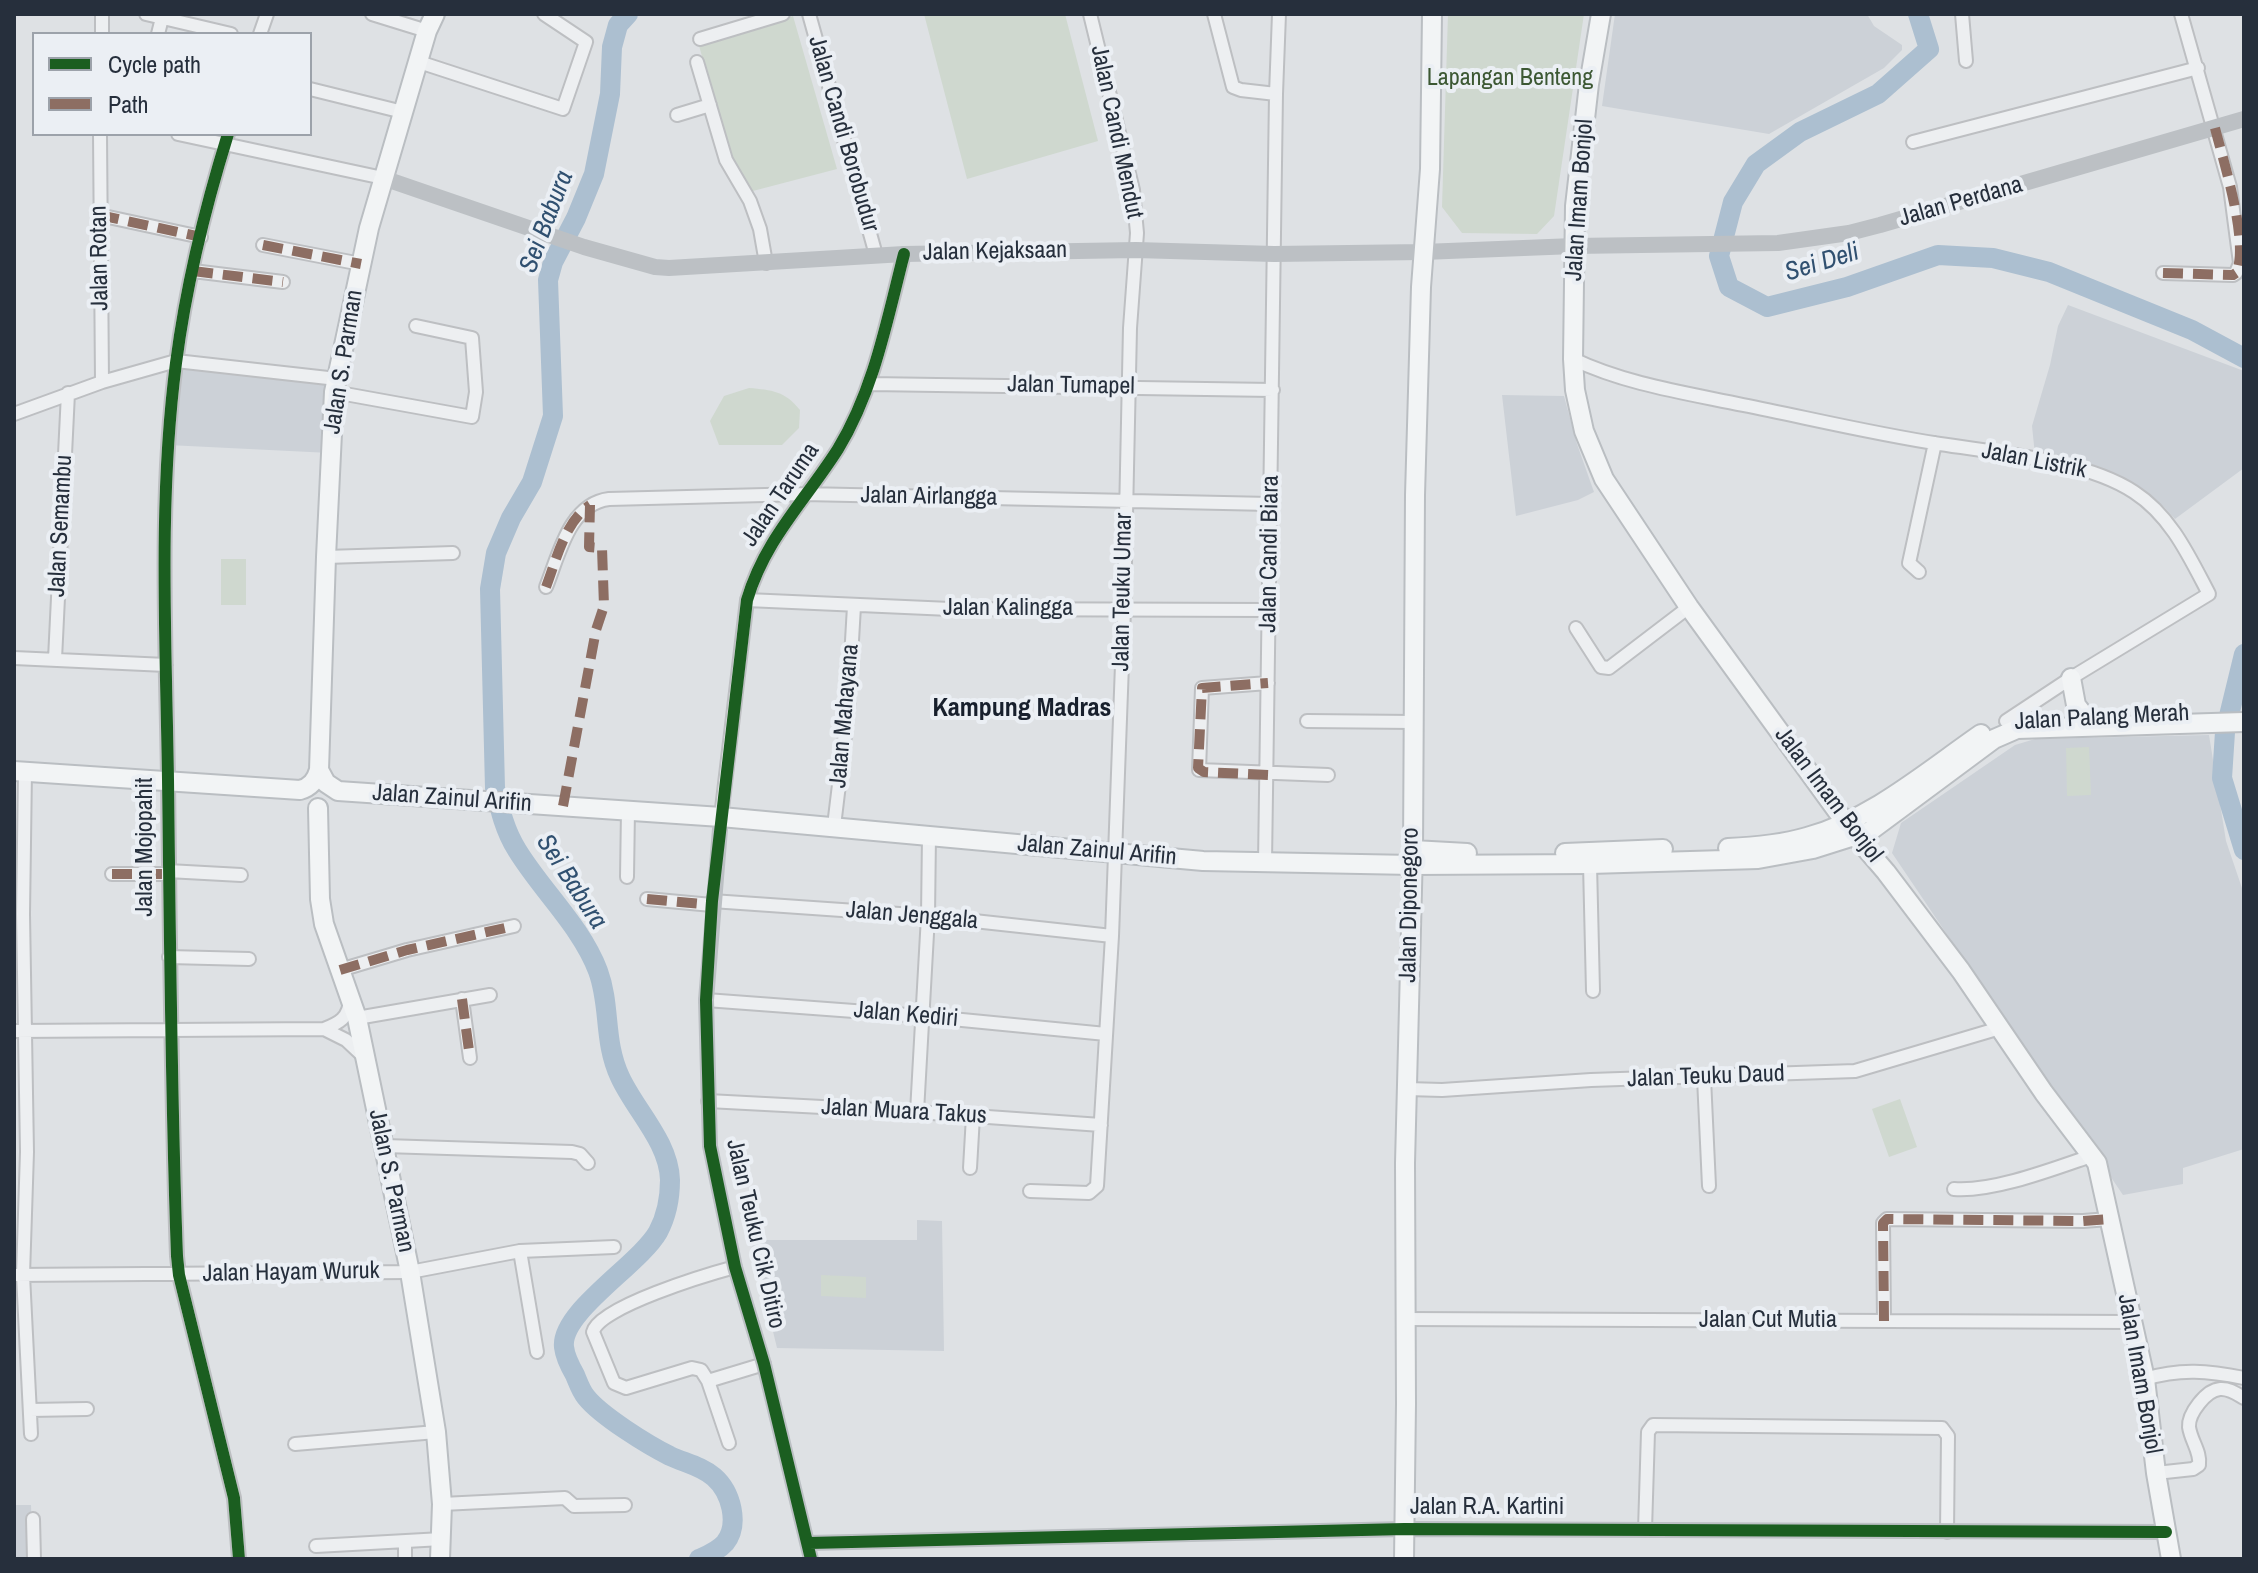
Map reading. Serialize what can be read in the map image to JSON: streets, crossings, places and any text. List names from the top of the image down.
{
  "streets": {
    "main road": [
      "Jalan Imam Bonjol",
      "Jalan S. Parman",
      "Jalan Palang Merah",
      "Jalan Zainul Arifin",
      "Jalan Diponegoro"
    ],
    "street": [
      "Jalan Candi Mendut",
      "Jalan Candi Borobudur",
      "Jalan Perdana",
      "Jalan Kejaksaan",
      "Jalan Rotan",
      "Jalan Tumapel",
      "Jalan Listrik",
      "Jalan Taruma",
      "Jalan Airlangga",
      "Jalan Semambu",
      "Jalan Candi Biara",
      "Jalan Teuku Umar",
      "Jalan Kalingga",
      "Jalan Mahayana",
      "Jalan Mojopahit",
      "Jalan Jenggala",
      "Jalan Kediri",
      "Jalan Teuku Daud",
      "Jalan Muara Takus",
      "Jalan Teuku Cik Ditiro",
      "Jalan Hayam Wuruk",
      "Jalan Cut Mutia",
      "Jalan R.A. Kartini"
    ]
  },
  "crossings": [
    ["Jalan Candi Mendut", "Jalan Kejaksaan"],
    ["Jalan Candi Mendut", "Jalan Teuku Umar"],
    ["Jalan Candi Borobudur", "Jalan Kejaksaan"],
    ["Jalan Imam Bonjol", "Jalan Perdana"],
    ["Jalan Imam Bonjol", "Jalan Kejaksaan"],
    ["Jalan Imam Bonjol", "Jalan Listrik"],
    ["Jalan Imam Bonjol", "Jalan Palang Merah"],
    ["Jalan Imam Bonjol", "Jalan Zainul Arifin"],
    ["Jalan Imam Bonjol", "Jalan Teuku Daud"],
    ["Jalan Imam Bonjol", "Jalan Cut Mutia"],
    ["Jalan Imam Bonjol", "Jalan R.A. Kartini"],
    ["Jalan Perdana", "Jalan Kejaksaan"],
    ["Jalan Kejaksaan", "Jalan S. Parman"],
    ["Jalan Kejaksaan", "Jalan Taruma"],
    ["Jalan Kejaksaan", "Jalan Candi Biara"],
    ["Jalan Kejaksaan", "Jalan Teuku Umar"],
    ["Jalan Kejaksaan", "Jalan Diponegoro"],
    ["Jalan S. Parman", "Jalan Hayam Wuruk"],
    ["Jalan Tumapel", "Jalan Taruma"],
    ["Jalan Tumapel", "Jalan Candi Biara"],
    ["Jalan Tumapel", "Jalan Teuku Umar"],
    ["Jalan Listrik", "Jalan Palang Merah"],
    ["Jalan Taruma", "Jalan Airlangga"],
    ["Jalan Taruma", "Jalan Kalingga"],
    ["Jalan Taruma", "Jalan Zainul Arifin"],
    ["Jalan Taruma", "Jalan Teuku Cik Ditiro"],
    ["Jalan Airlangga", "Jalan Candi Biara"],
    ["Jalan Airlangga", "Jalan Teuku Umar"],
    ["Jalan Candi Biara", "Jalan Kalingga"],
    ["Jalan Candi Biara", "Jalan Zainul Arifin"],
    ["Jalan Teuku Umar", "Jalan Kalingga"],
    ["Jalan Teuku Umar", "Jalan Zainul Arifin"],
    ["Jalan Teuku Umar", "Jalan Jenggala"],
    ["Jalan Teuku Umar", "Jalan Kediri"],
    ["Jalan Teuku Umar", "Jalan Muara Takus"],
    ["Jalan Kalingga", "Jalan Mahayana"],
    ["Jalan Mahayana", "Jalan Zainul Arifin"],
    ["Jalan Palang Merah", "Jalan Zainul Arifin"],
    ["Jalan Zainul Arifin", "Jalan Diponegoro"],
    ["Jalan Zainul Arifin", "Jalan Teuku Cik Ditiro"],
    ["Jalan Mojopahit", "Jalan Hayam Wuruk"],
    ["Jalan Diponegoro", "Jalan Teuku Daud"],
    ["Jalan Diponegoro", "Jalan Cut Mutia"],
    ["Jalan Diponegoro", "Jalan R.A. Kartini"],
    ["Jalan Jenggala", "Jalan Teuku Cik Ditiro"],
    ["Jalan Kediri", "Jalan Teuku Cik Ditiro"],
    ["Jalan Muara Takus", "Jalan Teuku Cik Ditiro"],
    ["Jalan Teuku Cik Ditiro", "Jalan R.A. Kartini"]
  ],
  "districts": ["Kampung Madras"],
  "water": ["Sei Babura", "Sei Deli"],
  "parks": ["Lapangan Benteng"],
  "legend": ["Cycle path", "Path"]
}
